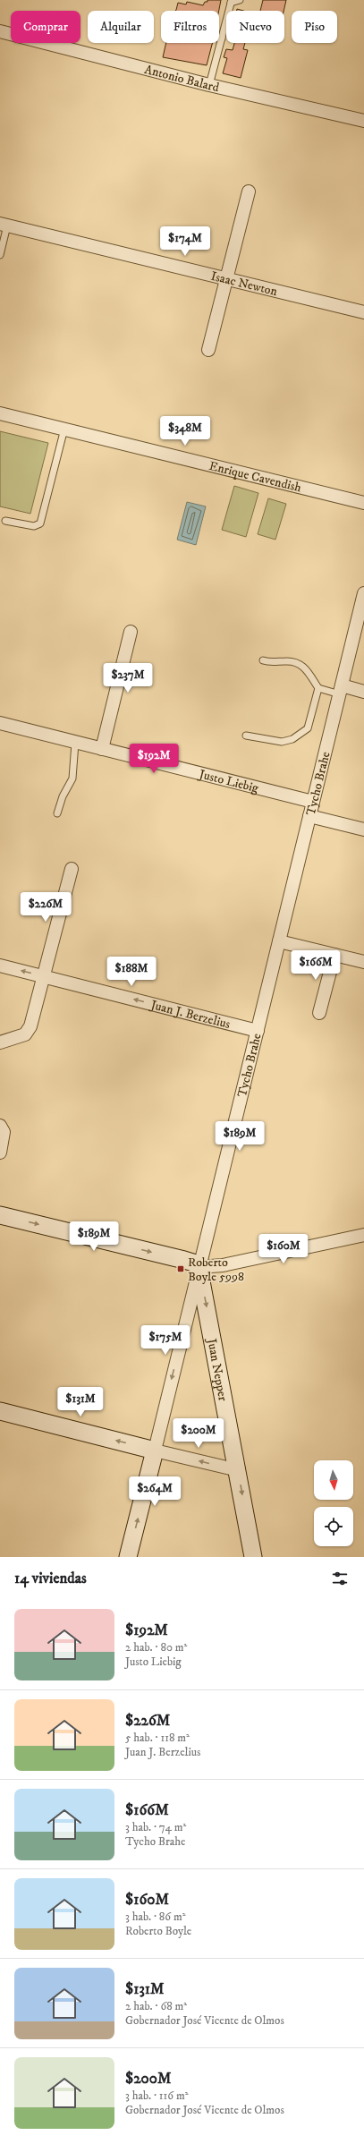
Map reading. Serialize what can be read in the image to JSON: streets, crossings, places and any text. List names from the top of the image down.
{
  "streets": {
    "main road": ["Tycho Brahe", "Juan Nepper"],
    "street": [
      "Antonio Balard",
      "Isaac Newton",
      "Enrique Cavendish",
      "Justo Liebig",
      "Juan J. Berzelius"
    ]
  },
  "crossings": [
    ["Justo Liebig", "Tycho Brahe"],
    ["Tycho Brahe", "Juan J. Berzelius"],
    ["Tycho Brahe", "Juan Nepper"]
  ],
  "one_way": ["Juan J. Berzelius", "Juan Nepper"],
  "places": {
    "transit": ["Roberto Boyle 5998"]
  },
  "north": "bottom",
  "page": {
    "chip": [
      "Comprar",
      "Alquilar",
      "Filtros",
      "Nuevo",
      "Piso"
    ],
    "price": [
      "$174M",
      "$348M",
      "$237M",
      "$192M",
      "$226M",
      "$166M",
      "$188M",
      "$189M",
      "$189M",
      "$160M",
      "$175M",
      "$131M",
      "$200M",
      "$264M"
    ],
    "heading": "14 viviendas",
    "list": [
      {
        "name": "$192M",
        "note": "2 hab. · 80 m² · Justo Liebig"
      },
      {
        "name": "$226M",
        "note": "5 hab. · 118 m² · Juan J. Berzelius"
      },
      {
        "name": "$166M",
        "note": "3 hab. · 74 m² · Tycho Brahe"
      },
      {
        "name": "$160M",
        "note": "3 hab. · 86 m² · Roberto Boyle"
      },
      {
        "name": "$131M",
        "note": "2 hab. · 68 m² · Gobernador José Vicente de Olmos"
      },
      {
        "name": "$200M",
        "note": "3 hab. · 116 m² · Gobernador José Vicente de Olmos"
      }
    ]
  }
}
